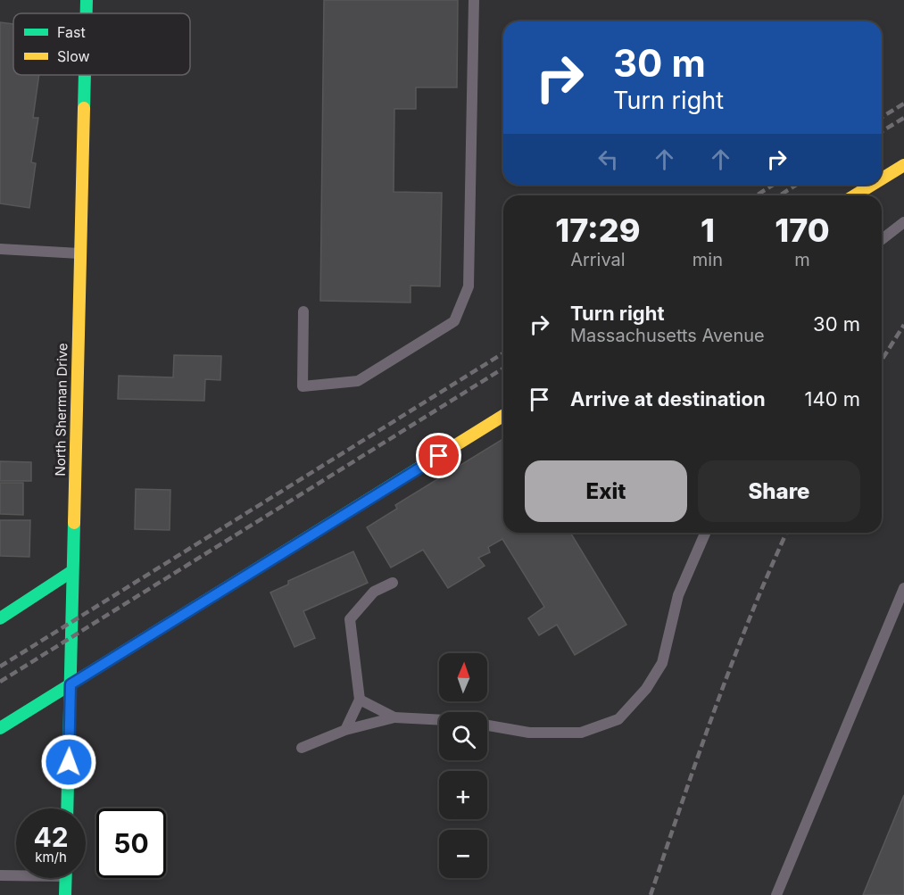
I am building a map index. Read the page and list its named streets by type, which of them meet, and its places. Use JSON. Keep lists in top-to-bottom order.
{
  "streets": {
    "main road": ["North Sherman Drive"]
  },
  "legend": ["Fast", "Slow"],
  "north": "top",
  "page": {
    "turn": ["30 m", "Turn right"],
    "eta": [
      "17:29",
      "Arrival",
      "1",
      "min",
      "170",
      "m"
    ],
    "list": [
      {
        "name": "Turn right",
        "note": "Massachusetts Avenue",
        "value": "30 m"
      },
      {
        "name": "Arrive at destination",
        "value": "140 m"
      }
    ],
    "buttons": ["Exit", "Share"],
    "map_buttons": ["+", "−"],
    "speed": "42 km/h",
    "limit": "50"
  }
}
